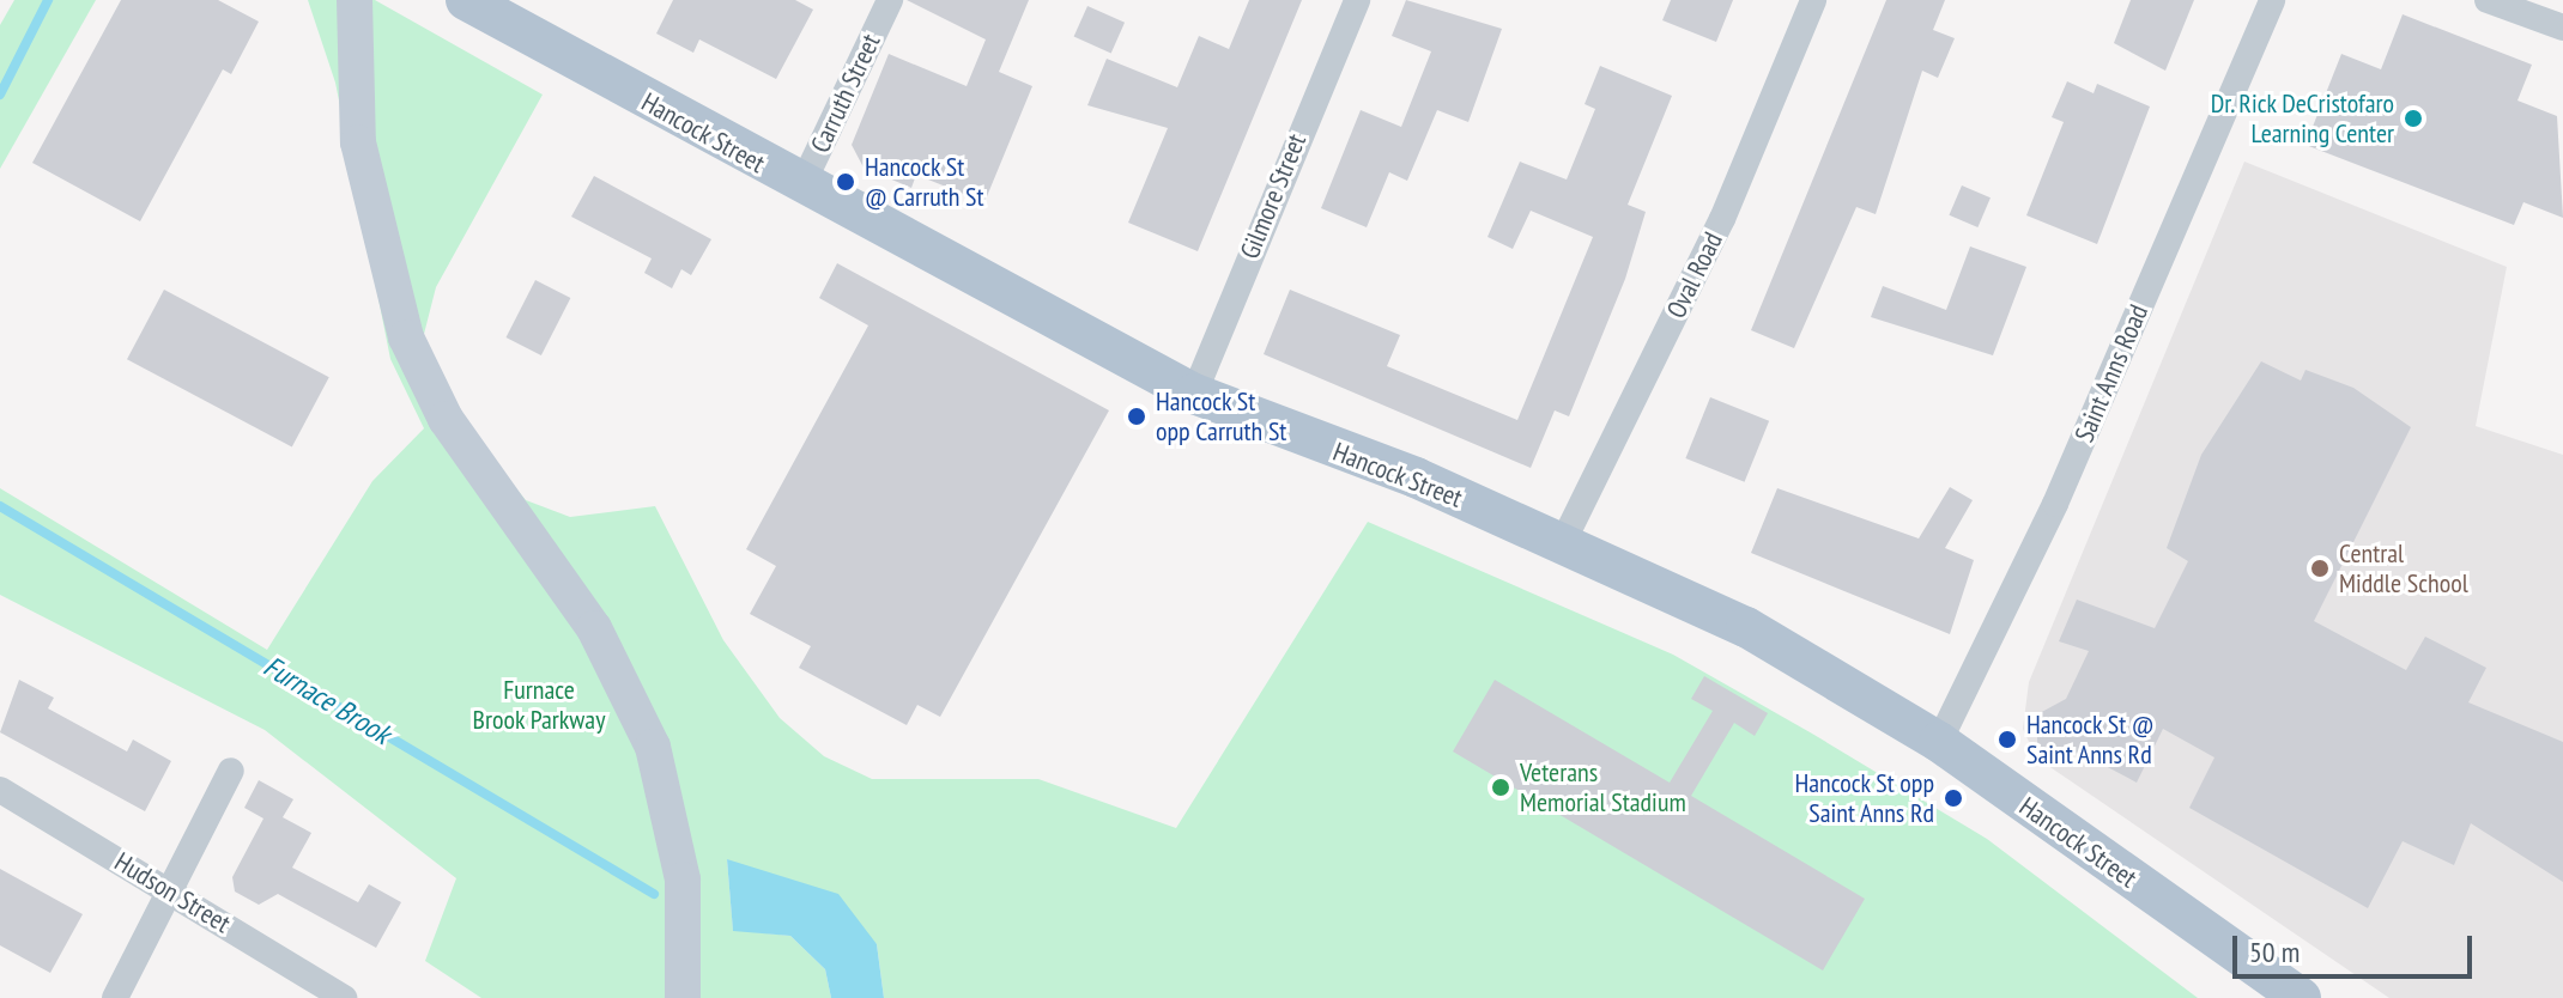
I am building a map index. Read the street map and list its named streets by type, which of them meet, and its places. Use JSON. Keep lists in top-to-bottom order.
{
  "streets": {
    "main road": ["Hancock Street"],
    "street": [
      "Carruth Street",
      "Gilmore Street",
      "Oval Road",
      "Saint Anns Road",
      "Hudson Street"
    ]
  },
  "crossings": [
    ["Carruth Street", "Hancock Street"],
    ["Hancock Street", "Gilmore Street"],
    ["Hancock Street", "Oval Road"],
    ["Hancock Street", "Saint Anns Road"]
  ],
  "water": ["Furnace Brook"],
  "parks": ["Furnace Brook Parkway"],
  "places": [
    "Dr. Rick DeCristofaro Learning Center",
    "Hancock St @ Carruth St",
    "Hancock St opp Carruth St",
    "Central Middle School",
    "Hancock St @ Saint Anns Rd",
    "Veterans Memorial Stadium",
    "Hancock St opp Saint Anns Rd"
  ],
  "scale_bar": "50 m"
}
